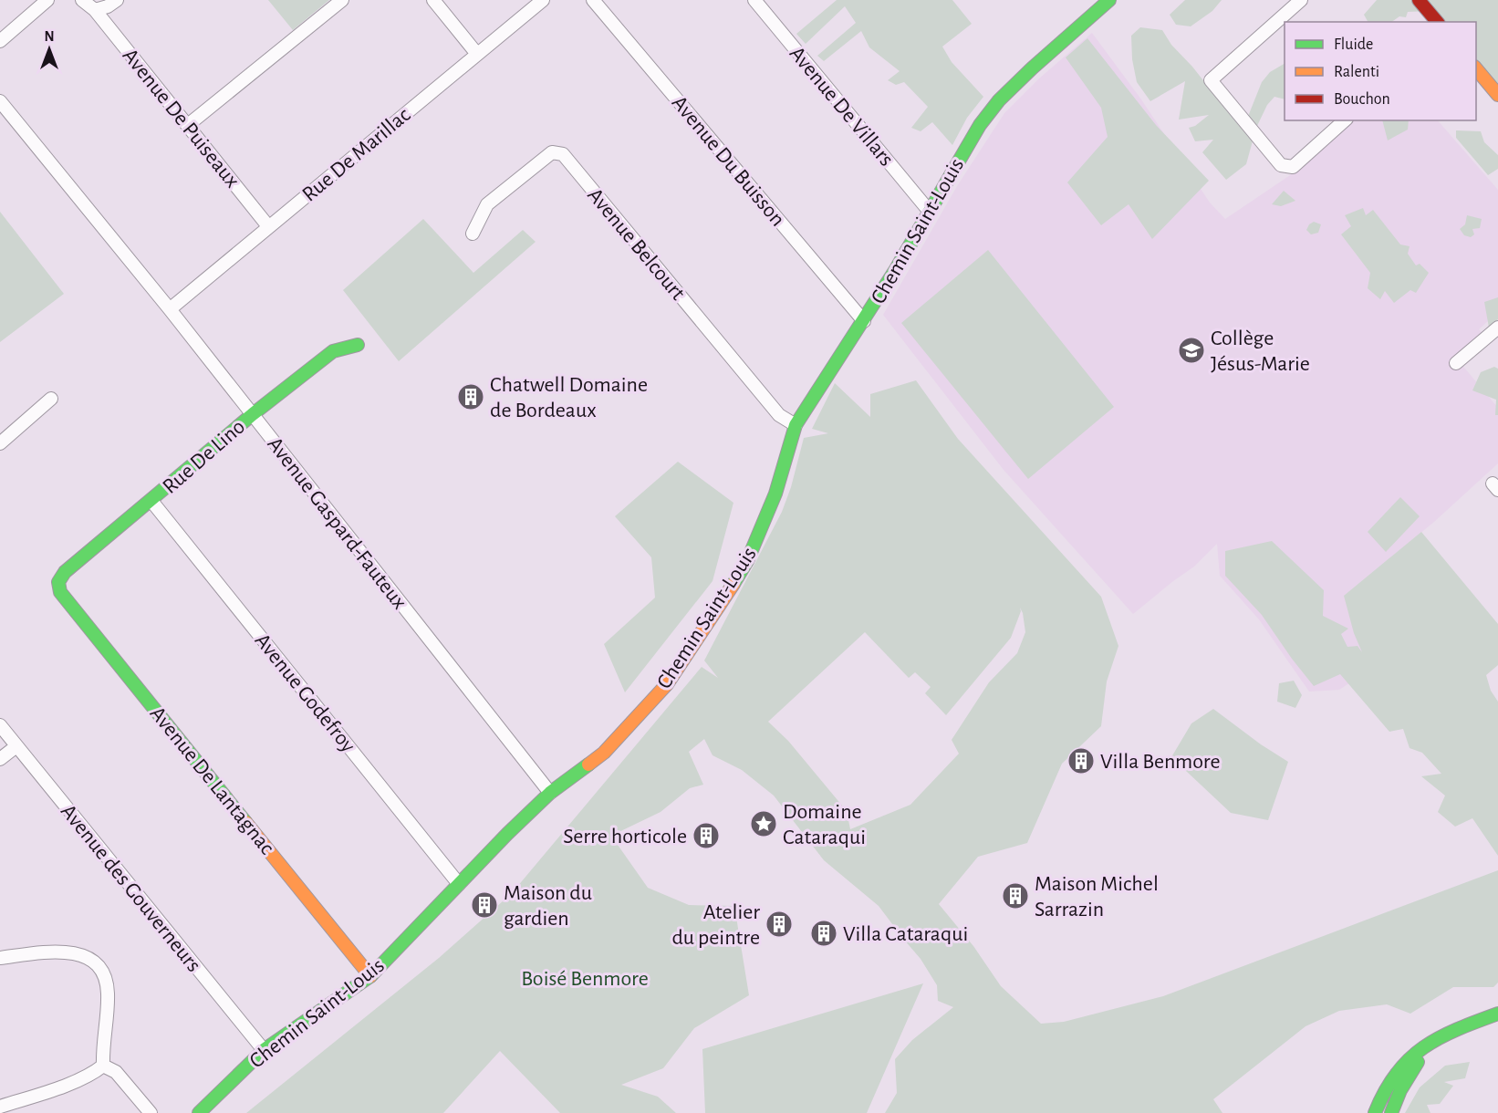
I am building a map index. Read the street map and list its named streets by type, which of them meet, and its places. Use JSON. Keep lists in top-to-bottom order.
{
  "streets": {
    "street": [
      "Avenue De Villars",
      "Avenue De Puiseaux",
      "Rue De Marillac",
      "Avenue Du Buisson",
      "Chemin Saint-Louis",
      "Avenue Belcourt",
      "Rue De Lino",
      "Avenue Gaspard-Fauteux",
      "Avenue Godefroy",
      "Avenue De Lantagnac",
      "Avenue des Gouverneurs"
    ]
  },
  "crossings": [
    ["Avenue De Villars", "Chemin Saint-Louis"],
    ["Avenue De Puiseaux", "Rue De Marillac"],
    ["Rue De Marillac", "Avenue Gaspard-Fauteux"],
    ["Avenue Du Buisson", "Chemin Saint-Louis"],
    ["Chemin Saint-Louis", "Avenue Belcourt"],
    ["Chemin Saint-Louis", "Avenue Gaspard-Fauteux"],
    ["Chemin Saint-Louis", "Avenue Godefroy"],
    ["Chemin Saint-Louis", "Avenue De Lantagnac"],
    ["Chemin Saint-Louis", "Avenue des Gouverneurs"],
    ["Rue De Lino", "Avenue Gaspard-Fauteux"],
    ["Rue De Lino", "Avenue Godefroy"],
    ["Rue De Lino", "Avenue De Lantagnac"]
  ],
  "parks": ["Boisé Benmore"],
  "places": {
    "school or university": ["Collège Jésus-Marie"],
    "building": [
      "Chatwell Domaine de Bordeaux",
      "Villa Benmore",
      "Serre horticole",
      "Maison Michel Sarrazin",
      "Maison du gardien",
      "Atelier du peintre",
      "Villa Cataraqui"
    ],
    "place": ["Domaine Cataraqui"]
  },
  "legend": ["Fluide", "Ralenti", "Bouchon"],
  "north": "top"
}
